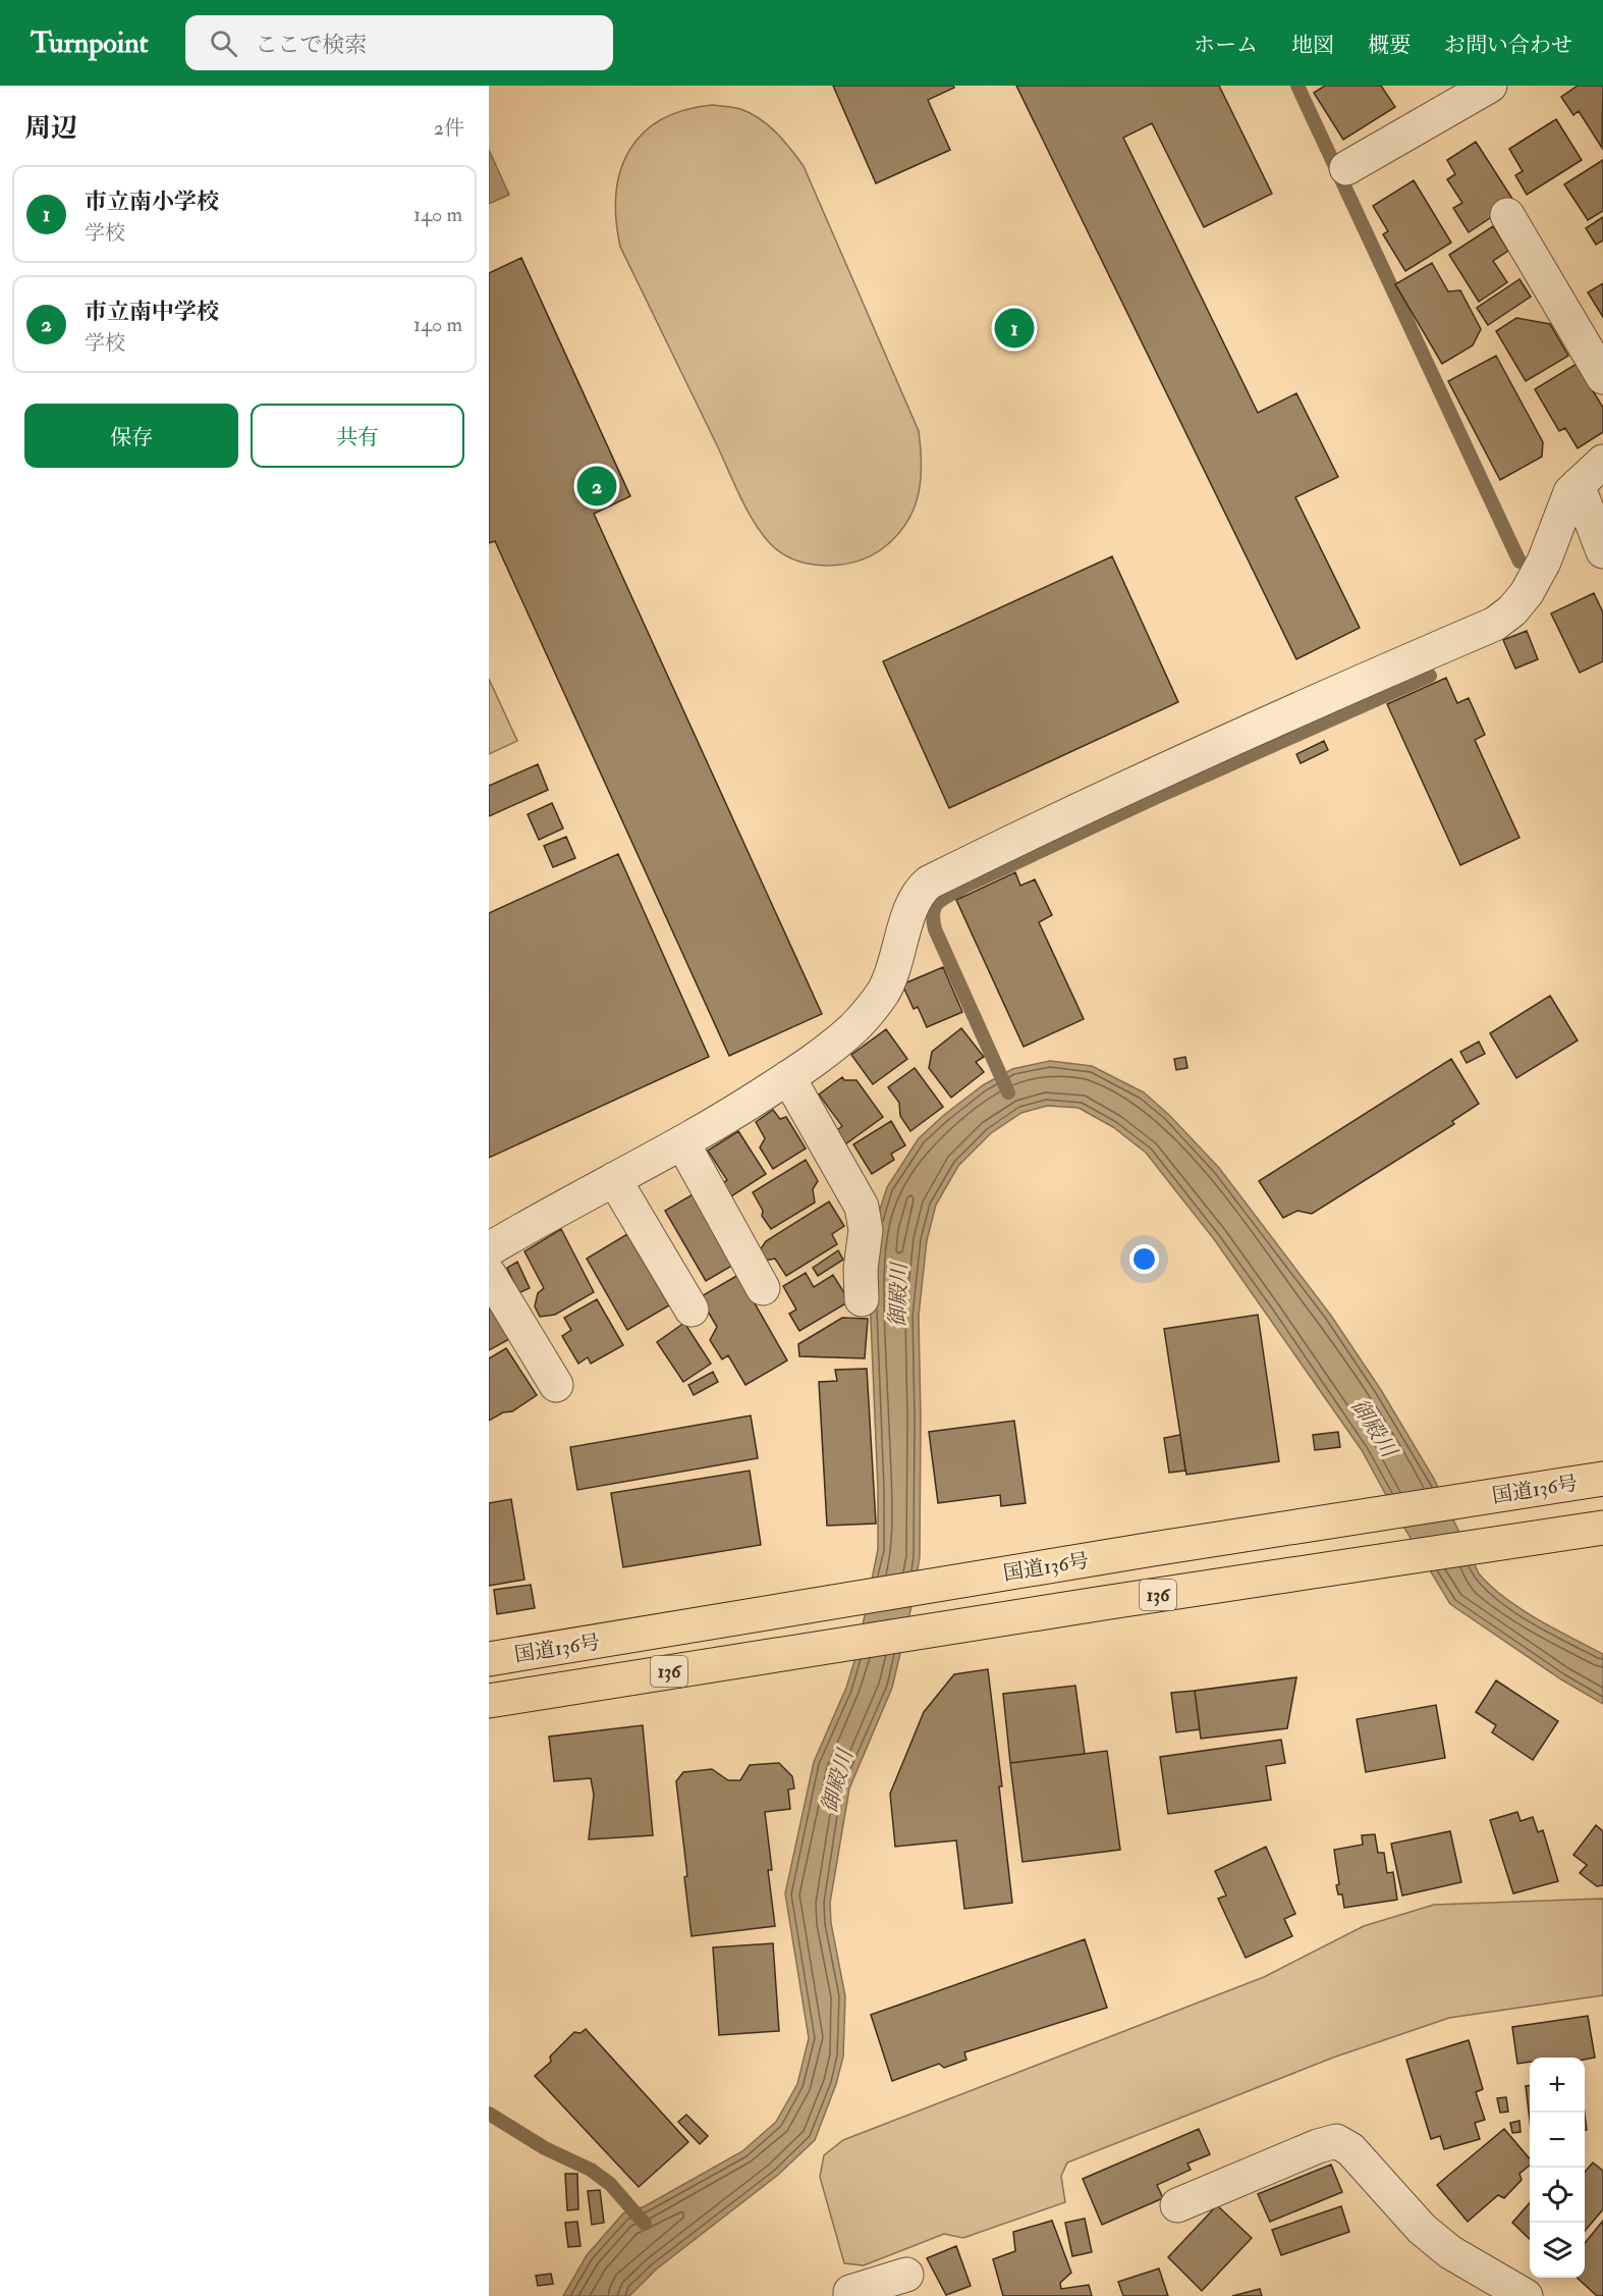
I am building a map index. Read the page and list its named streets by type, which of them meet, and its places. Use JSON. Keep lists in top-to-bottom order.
{
  "streets": {
    "highway": ["国道136号", "136"]
  },
  "water": ["御殿川"],
  "page": {
    "header": "Turnpoint",
    "search": "ここで検索",
    "nav": [
      "ホーム",
      "地図",
      "概要",
      "お問い合わせ"
    ],
    "heading": ["周辺", "2件"],
    "list": [
      {
        "mark": "1",
        "name": "市立南小学校",
        "note": "学校",
        "value": "140 m"
      },
      {
        "mark": "2",
        "name": "市立南中学校",
        "note": "学校",
        "value": "140 m"
      }
    ],
    "pins": ["1", "2"],
    "buttons": ["保存", "共有"],
    "map_buttons": ["+", "−"]
  }
}
